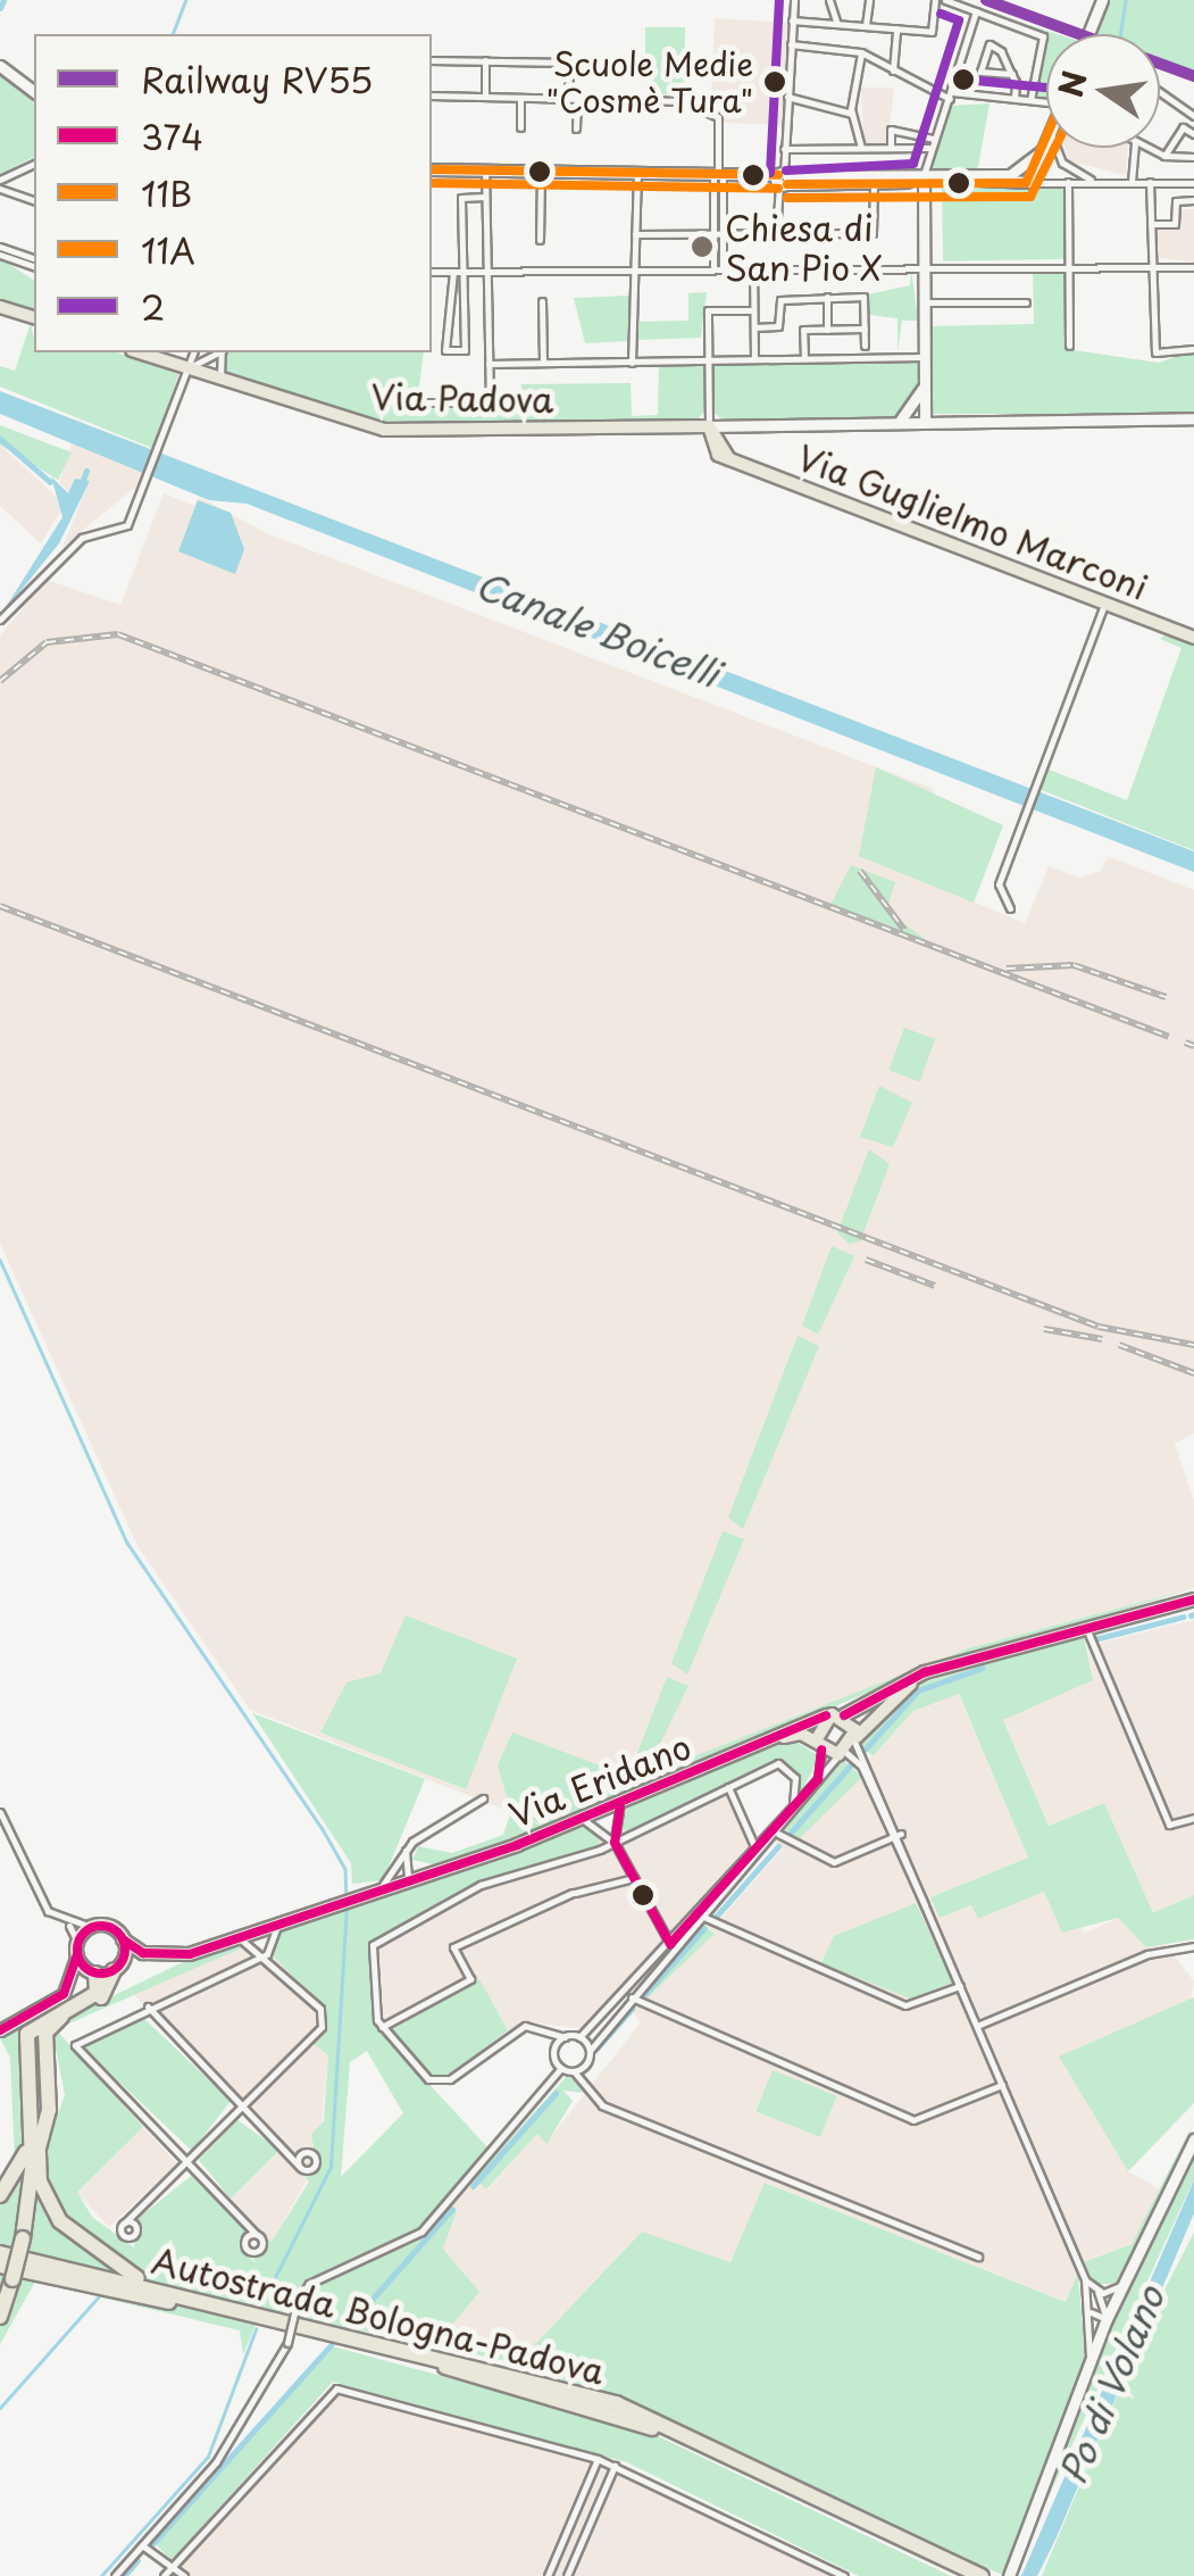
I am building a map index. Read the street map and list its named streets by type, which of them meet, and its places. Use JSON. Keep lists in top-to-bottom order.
{
  "streets": {
    "highway": ["Autostrada Bologna-Padova"],
    "main road": ["Via Padova", "Via Guglielmo Marconi", "Via Eridano"]
  },
  "crossings": [
    ["Via Padova", "Via Guglielmo Marconi"]
  ],
  "water": ["Canale Boicelli", "Po di Volano"],
  "places": ["Scuole Medie \"Cosmè Tura\"", "Chiesa di San Pio X"],
  "lines": [
    "rail line RV55",
    "transit line 2",
    "transit line 11B",
    "transit line 11A",
    "transit line 374"
  ],
  "legend": [
    "Railway RV55",
    "374",
    "11B",
    "11A",
    "2"
  ],
  "north": "left"
}
